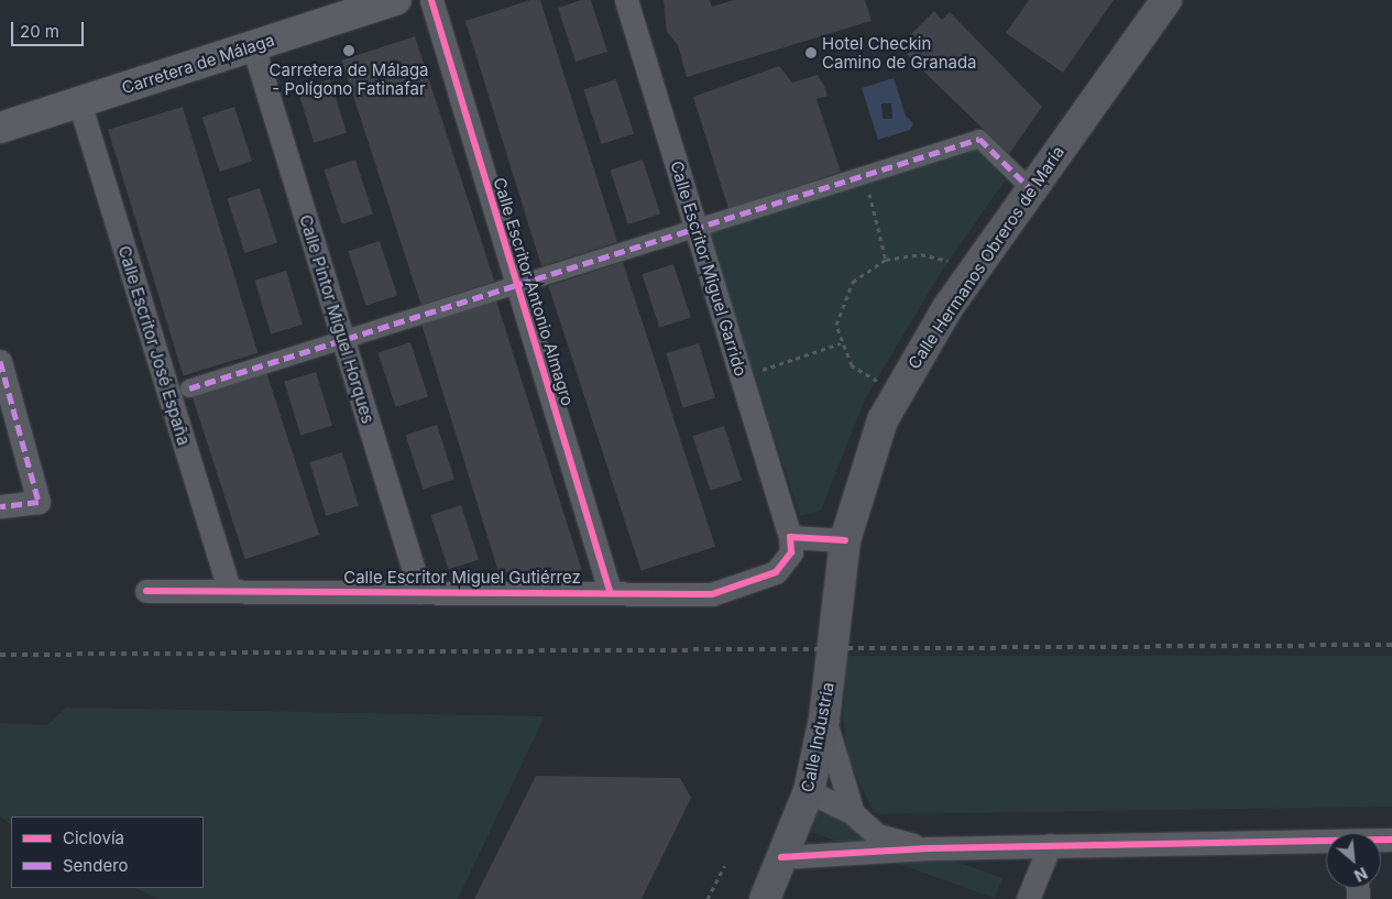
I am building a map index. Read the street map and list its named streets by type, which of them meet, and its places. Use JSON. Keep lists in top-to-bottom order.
{
  "streets": {
    "main road": ["Carretera de Málaga", "Calle Hermanos Obreros de María", "Calle Industria"],
    "street": [
      "Calle Escritor Miguel Garrido",
      "Calle Escritor Antonio Almagro",
      "Calle Pintor Miguel Horques",
      "Calle Escritor José España",
      "Calle Escritor Miguel Gutiérrez"
    ]
  },
  "crossings": [
    ["Carretera de Málaga", "Calle Pintor Miguel Horques"],
    ["Carretera de Málaga", "Calle Escritor José España"],
    ["Calle Hermanos Obreros de María", "Calle Industria"],
    ["Calle Escritor Miguel Garrido", "Calle Escritor Miguel Gutiérrez"],
    ["Calle Escritor Antonio Almagro", "Calle Escritor Miguel Gutiérrez"],
    ["Calle Pintor Miguel Horques", "Calle Escritor Miguel Gutiérrez"],
    ["Calle Escritor José España", "Calle Escritor Miguel Gutiérrez"]
  ],
  "places": ["Carretera de Málaga - Polígono Fatinafar", "Hotel Checkin Camino de Granada"],
  "legend": ["Ciclovía", "Sendero"],
  "scale_bar": "20 m",
  "north": "bottom right"
}
